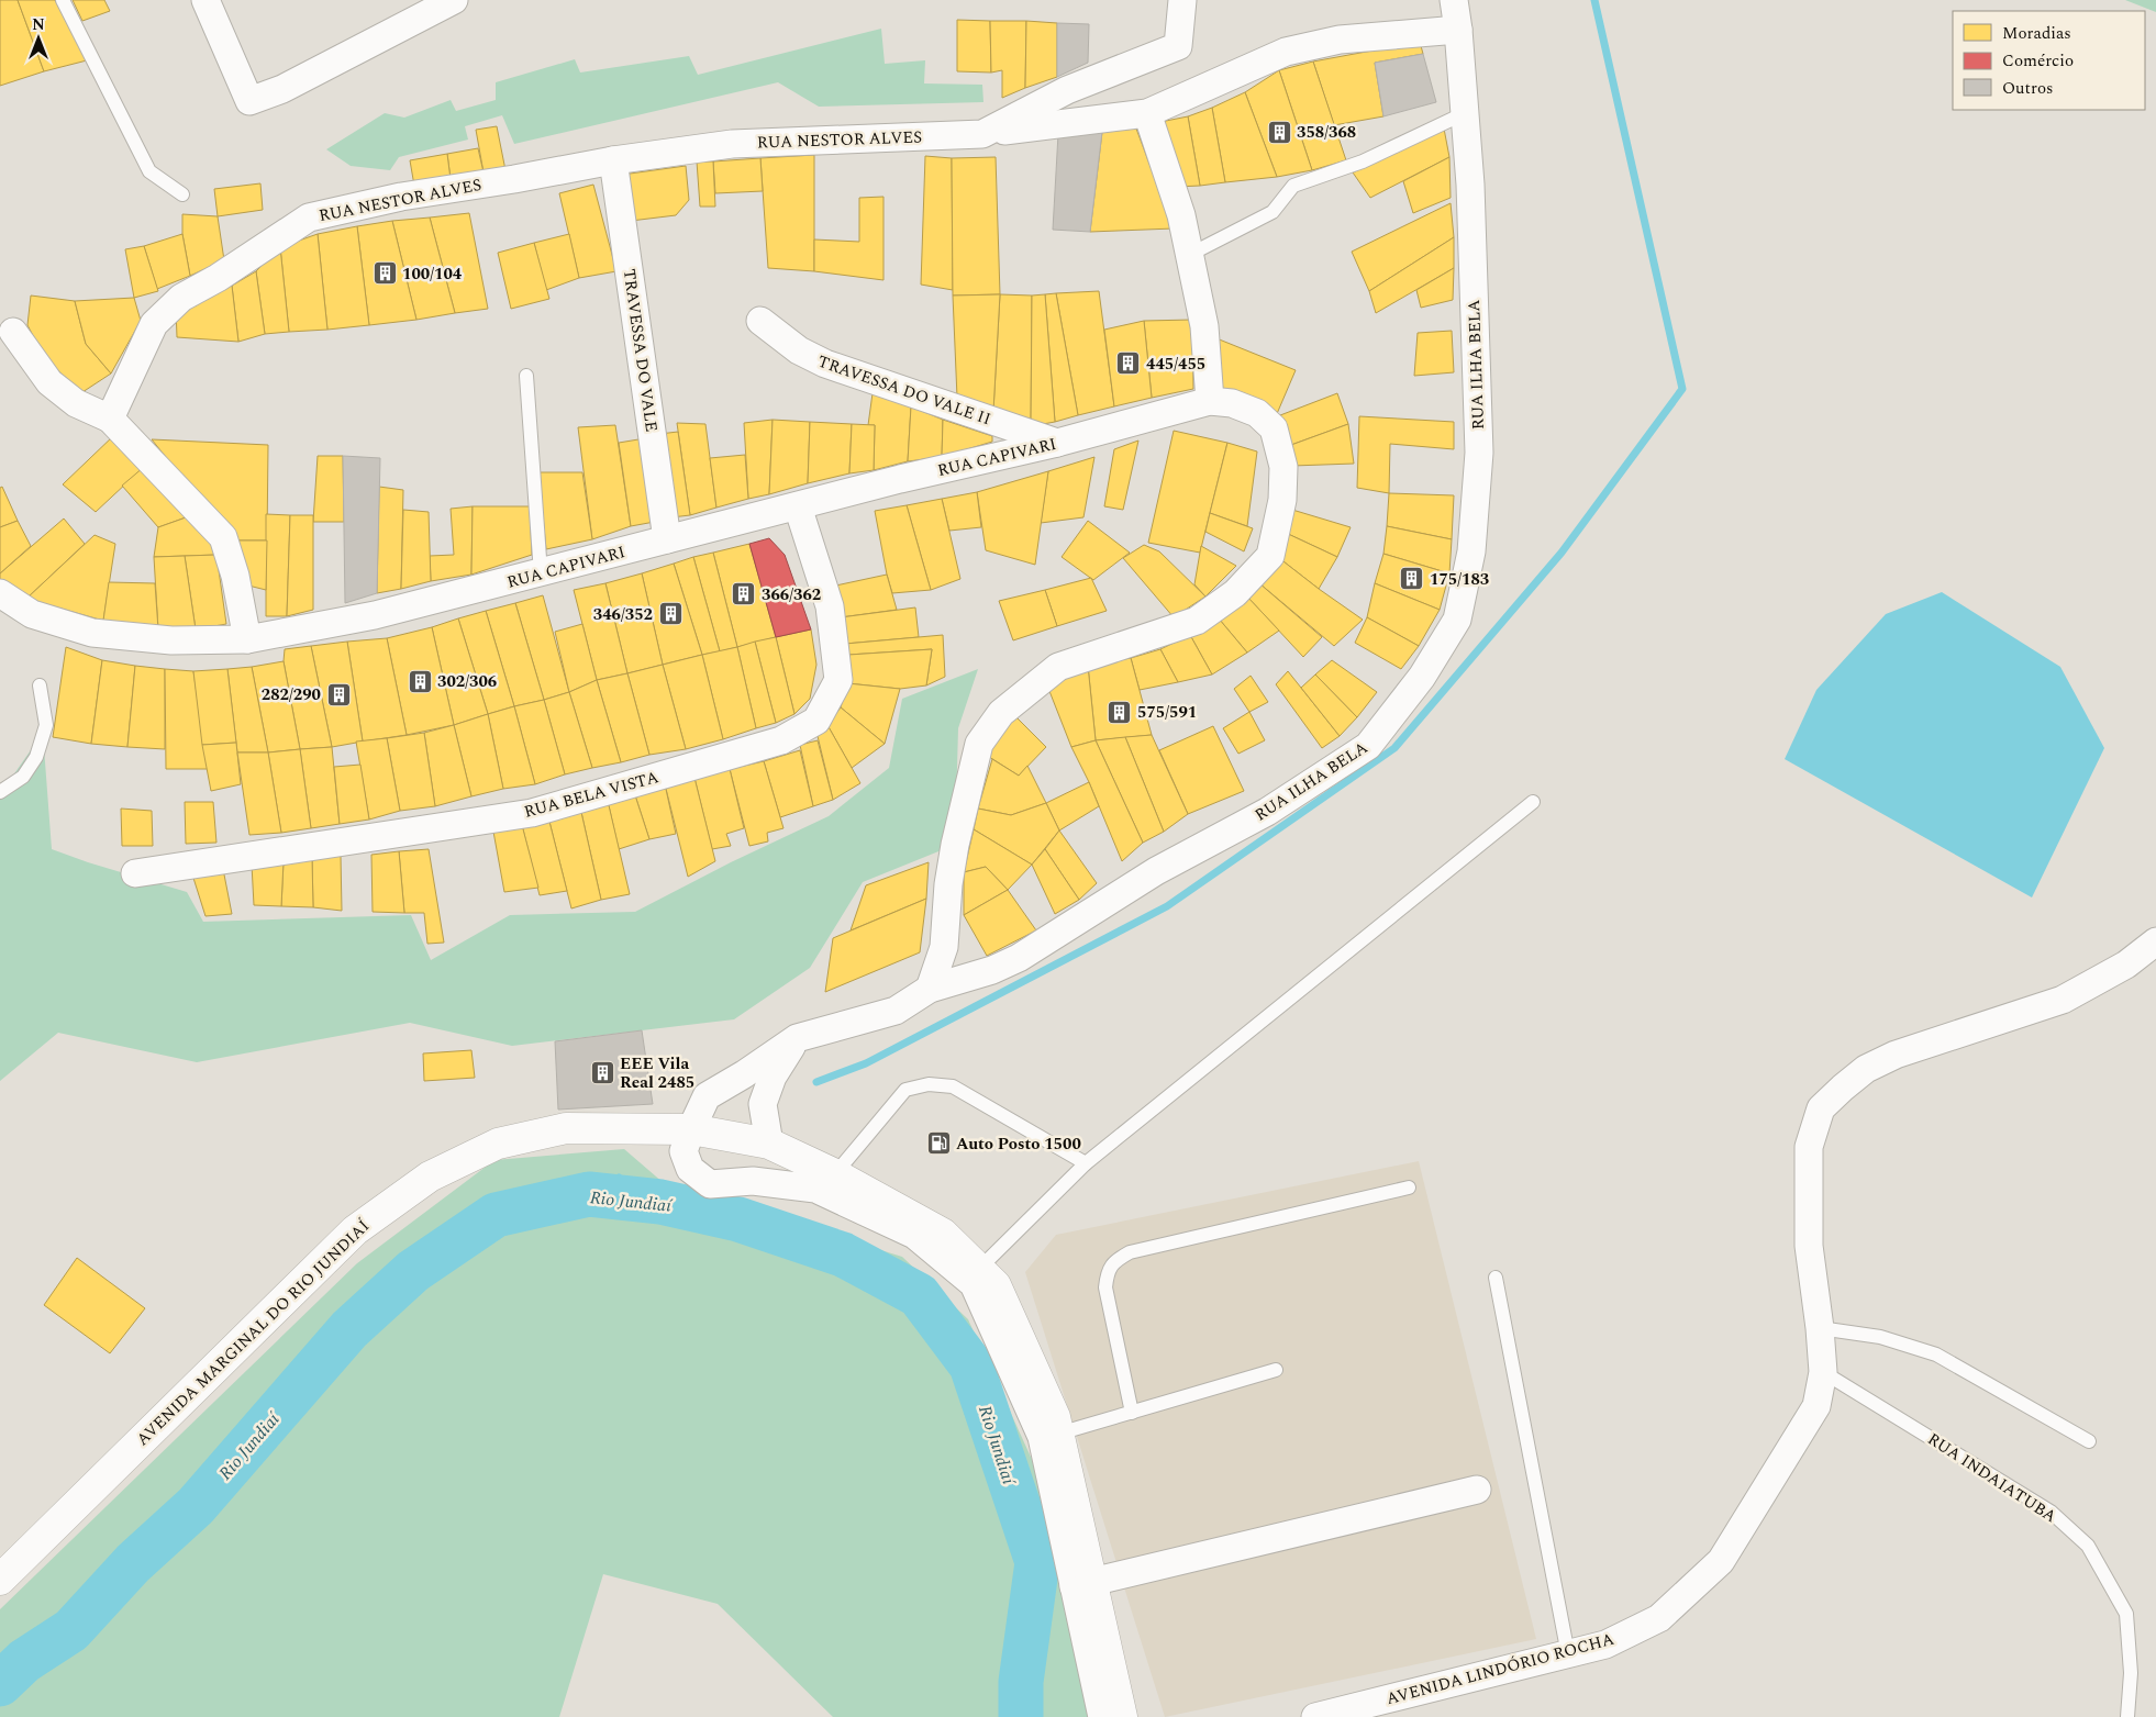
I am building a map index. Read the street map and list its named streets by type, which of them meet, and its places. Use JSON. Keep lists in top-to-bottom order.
{
  "streets": {
    "main road": ["AVENIDA MARGINAL DO RIO JUNDIAÍ"],
    "street": [
      "RUA NESTOR ALVES",
      "TRAVESSA DO VALE",
      "RUA ILHA BELA",
      "TRAVESSA DO VALE II",
      "RUA CAPIVARI",
      "RUA BELA VISTA",
      "AVENIDA LINDÓRIO ROCHA"
    ],
    "lane": ["RUA INDAIATUBA"]
  },
  "crossings": [
    ["RUA NESTOR ALVES", "TRAVESSA DO VALE"],
    ["RUA NESTOR ALVES", "RUA ILHA BELA"],
    ["TRAVESSA DO VALE", "RUA CAPIVARI"],
    ["RUA ILHA BELA", "RUA CAPIVARI"],
    ["RUA ILHA BELA", "AVENIDA MARGINAL DO RIO JUNDIAÍ"],
    ["TRAVESSA DO VALE II", "RUA CAPIVARI"],
    ["RUA CAPIVARI", "RUA BELA VISTA"],
    ["RUA INDAIATUBA", "AVENIDA LINDÓRIO ROCHA"]
  ],
  "water": ["Rio Jundiaí"],
  "places": {
    "building": [
      "358/368",
      "100/104",
      "445/455",
      "175/183",
      "366/362",
      "346/352",
      "302/306",
      "282/290",
      "575/591",
      "EEE Vila Real 2485"
    ],
    "fuel station": ["Auto Posto 1500"]
  },
  "legend": ["Moradias", "Comércio", "Outros"],
  "north": "top"
}
